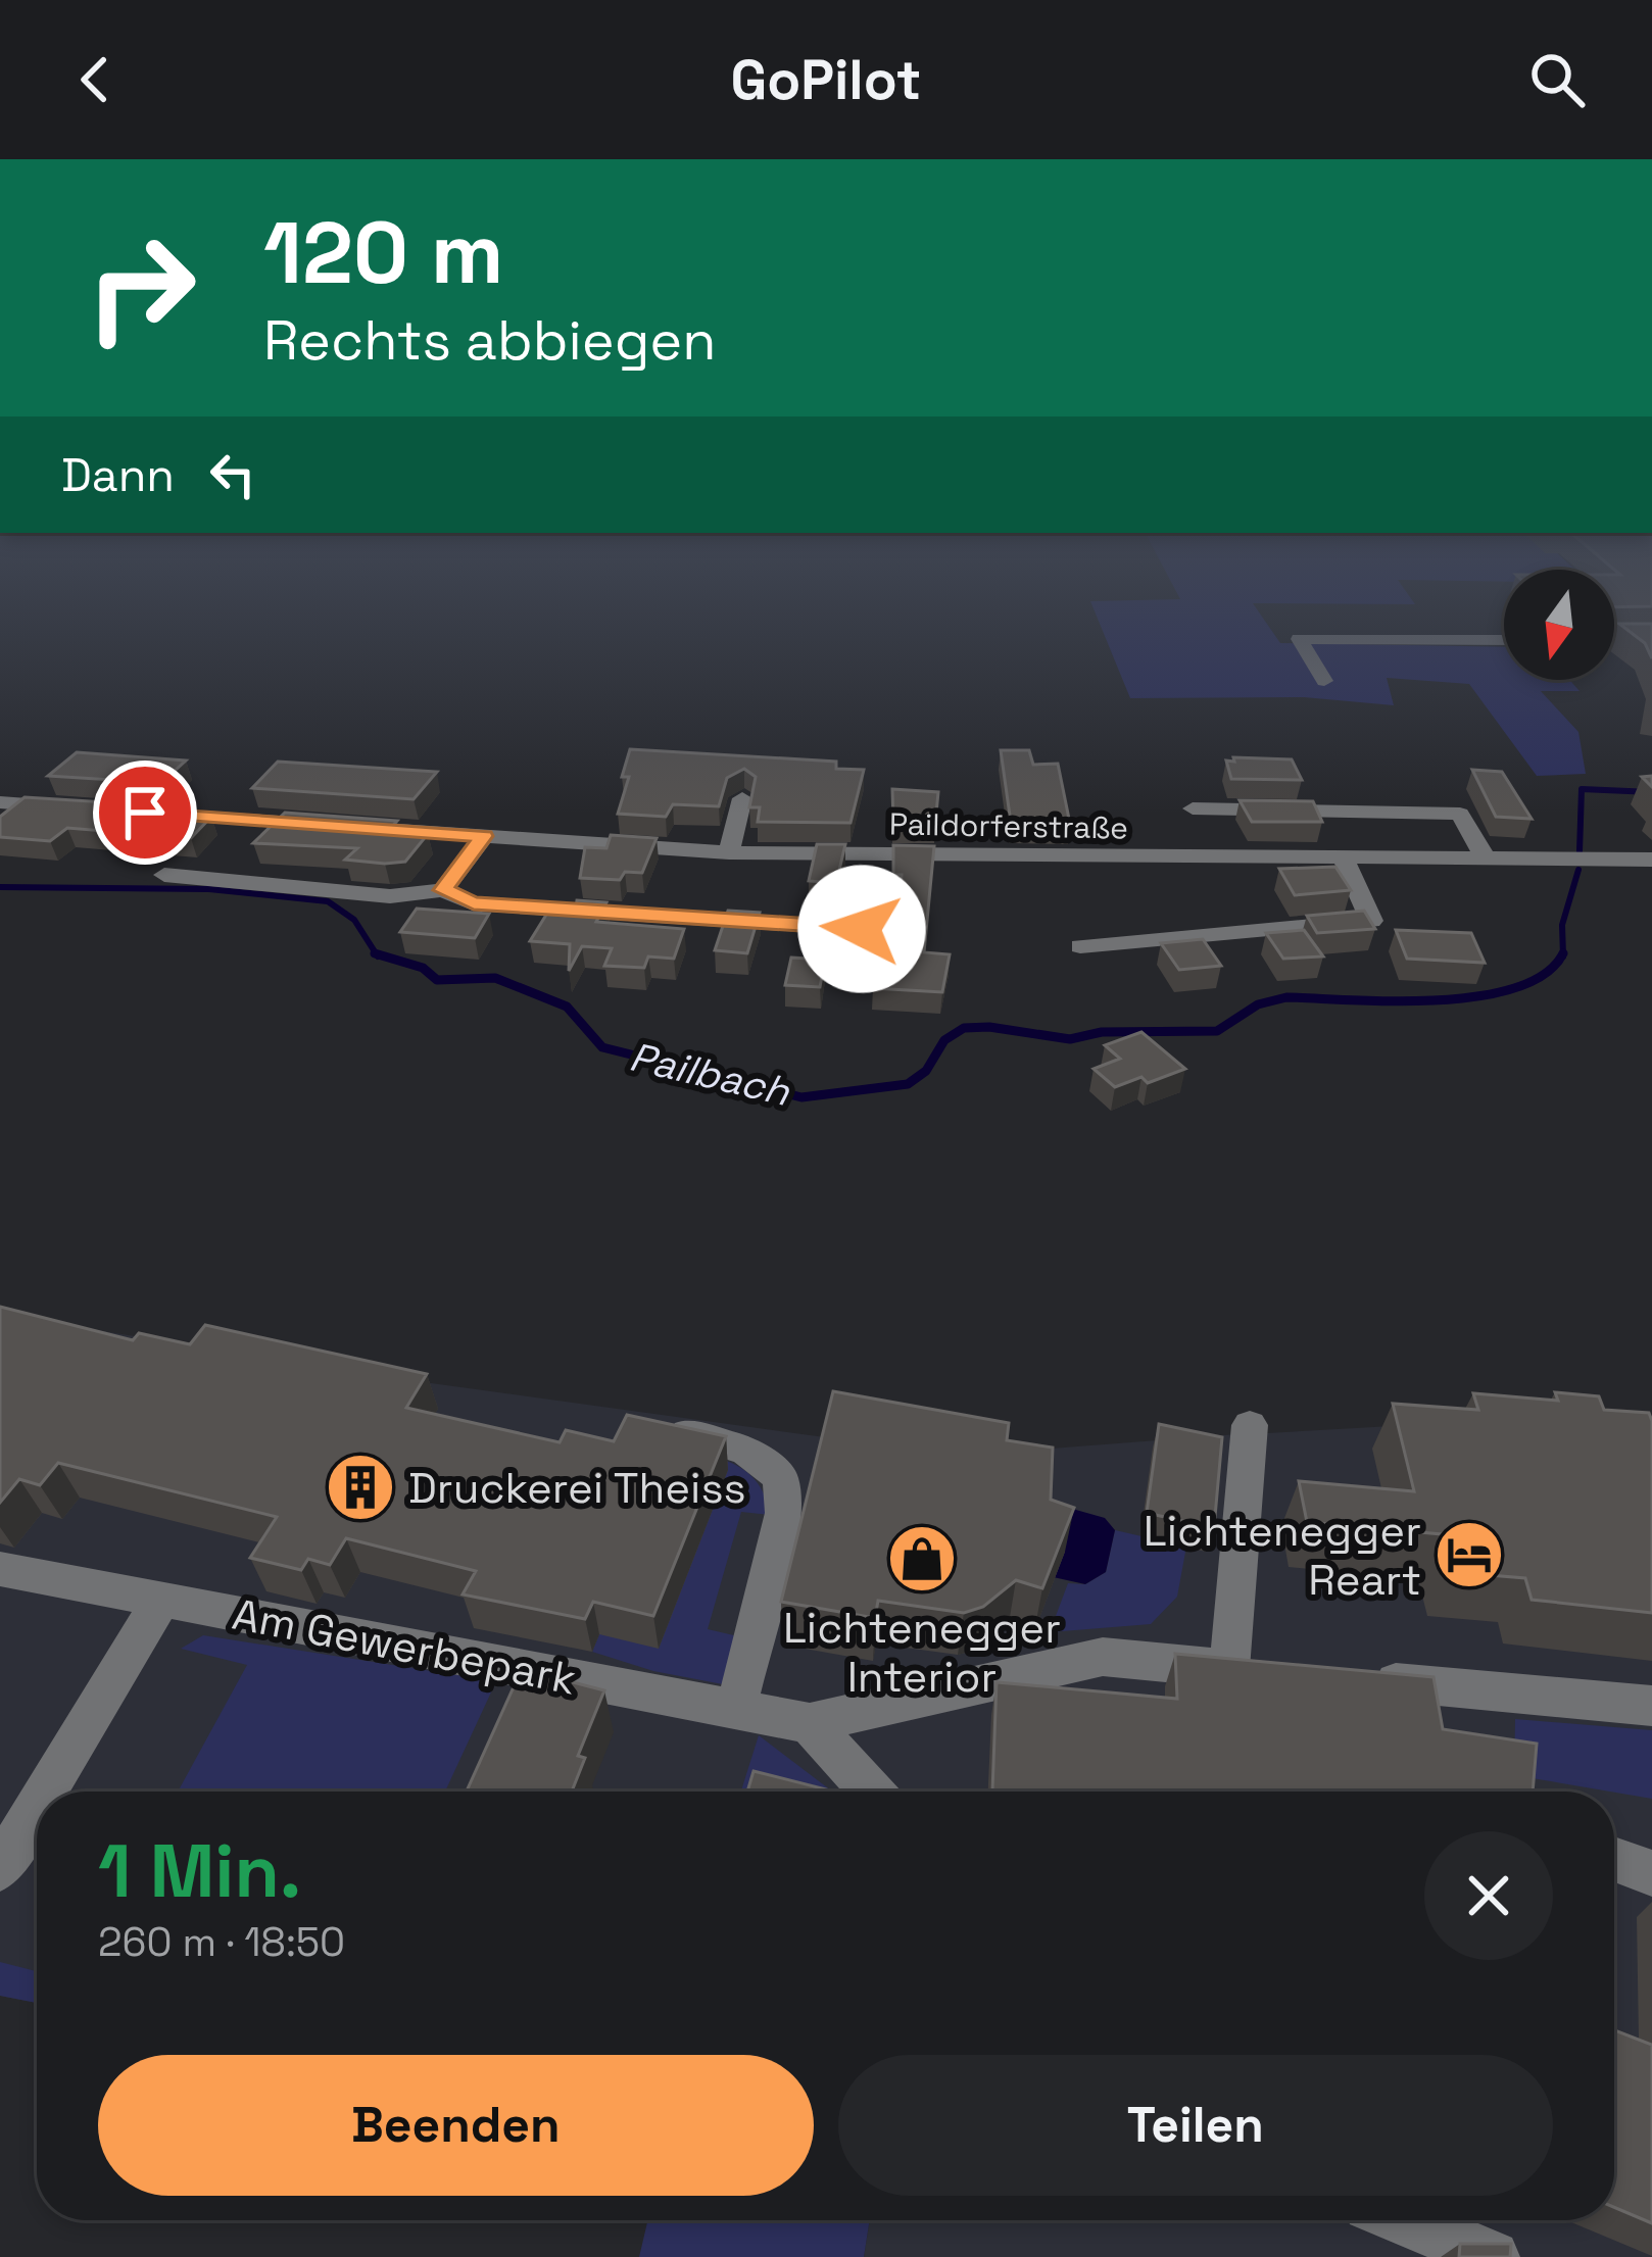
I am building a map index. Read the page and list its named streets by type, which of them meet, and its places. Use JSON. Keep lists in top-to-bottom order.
{
  "streets": {
    "street": ["Paildorferstraße", "Am Gewerbepark"]
  },
  "water": ["Pailbach"],
  "places": {
    "building": ["Druckerei Theiss"],
    "hotel": ["Lichtenegger Reart"],
    "shop": ["Lichtenegger Interior"]
  },
  "north": "bottom",
  "page": {
    "header": "GoPilot",
    "turn": ["120 m", "Rechts abbiegen"],
    "then": "Dann",
    "heading": ["1 Min.", "260 m · 18:50"],
    "buttons": ["Beenden", "Teilen"]
  }
}
